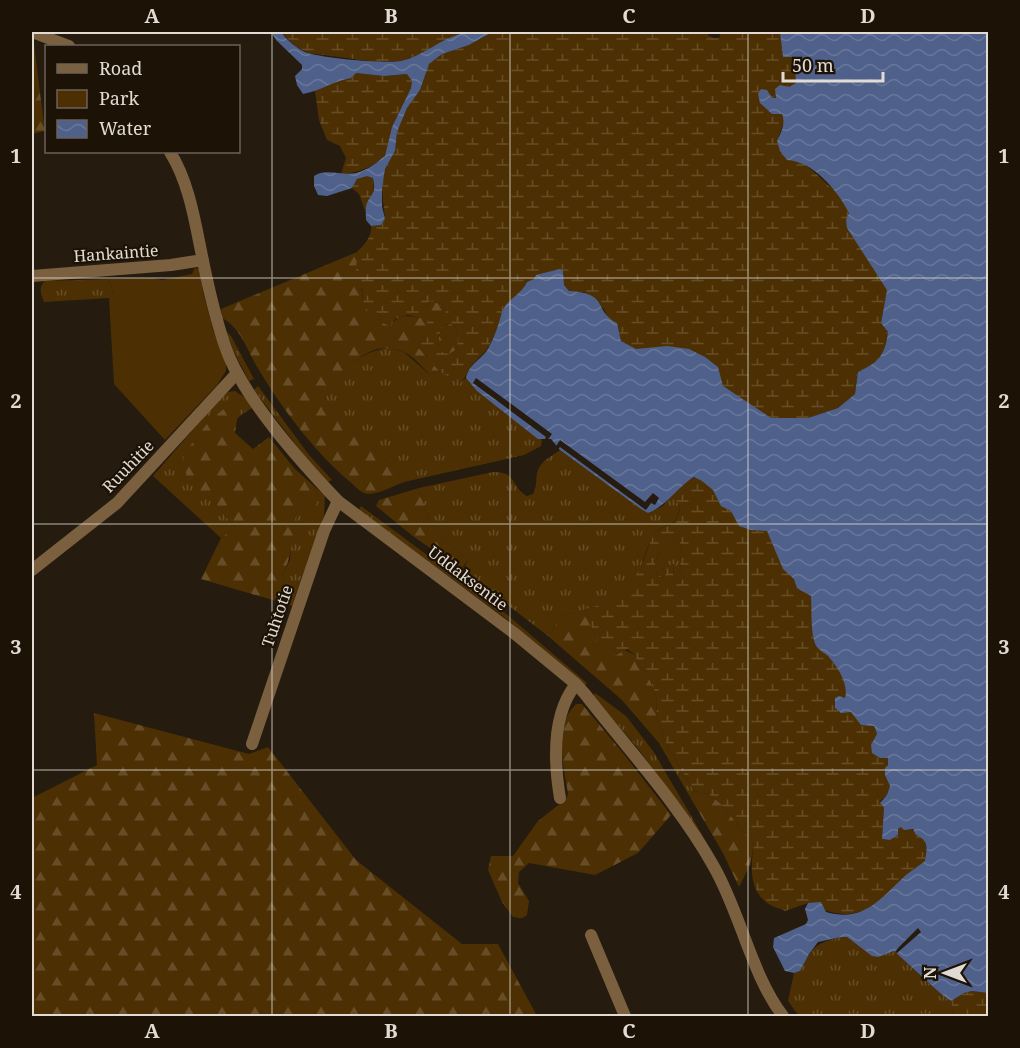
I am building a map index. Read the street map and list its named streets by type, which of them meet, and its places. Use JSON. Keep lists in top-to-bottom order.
{
  "streets": {
    "street": [
      "Hankaintie",
      "Ruuhitie",
      "Uddaksentie",
      "Tuhtotie"
    ]
  },
  "crossings": [
    ["Hankaintie", "Uddaksentie"],
    ["Ruuhitie", "Uddaksentie"],
    ["Uddaksentie", "Tuhtotie"]
  ],
  "legend": ["Road", "Park", "Water"],
  "scale_bar": "50 m",
  "north": "left",
  "grid": {
    "columns": [
      "A",
      "B",
      "C",
      "D"
    ],
    "rows": [
      "1",
      "2",
      "3",
      "4"
    ]
  }
}
